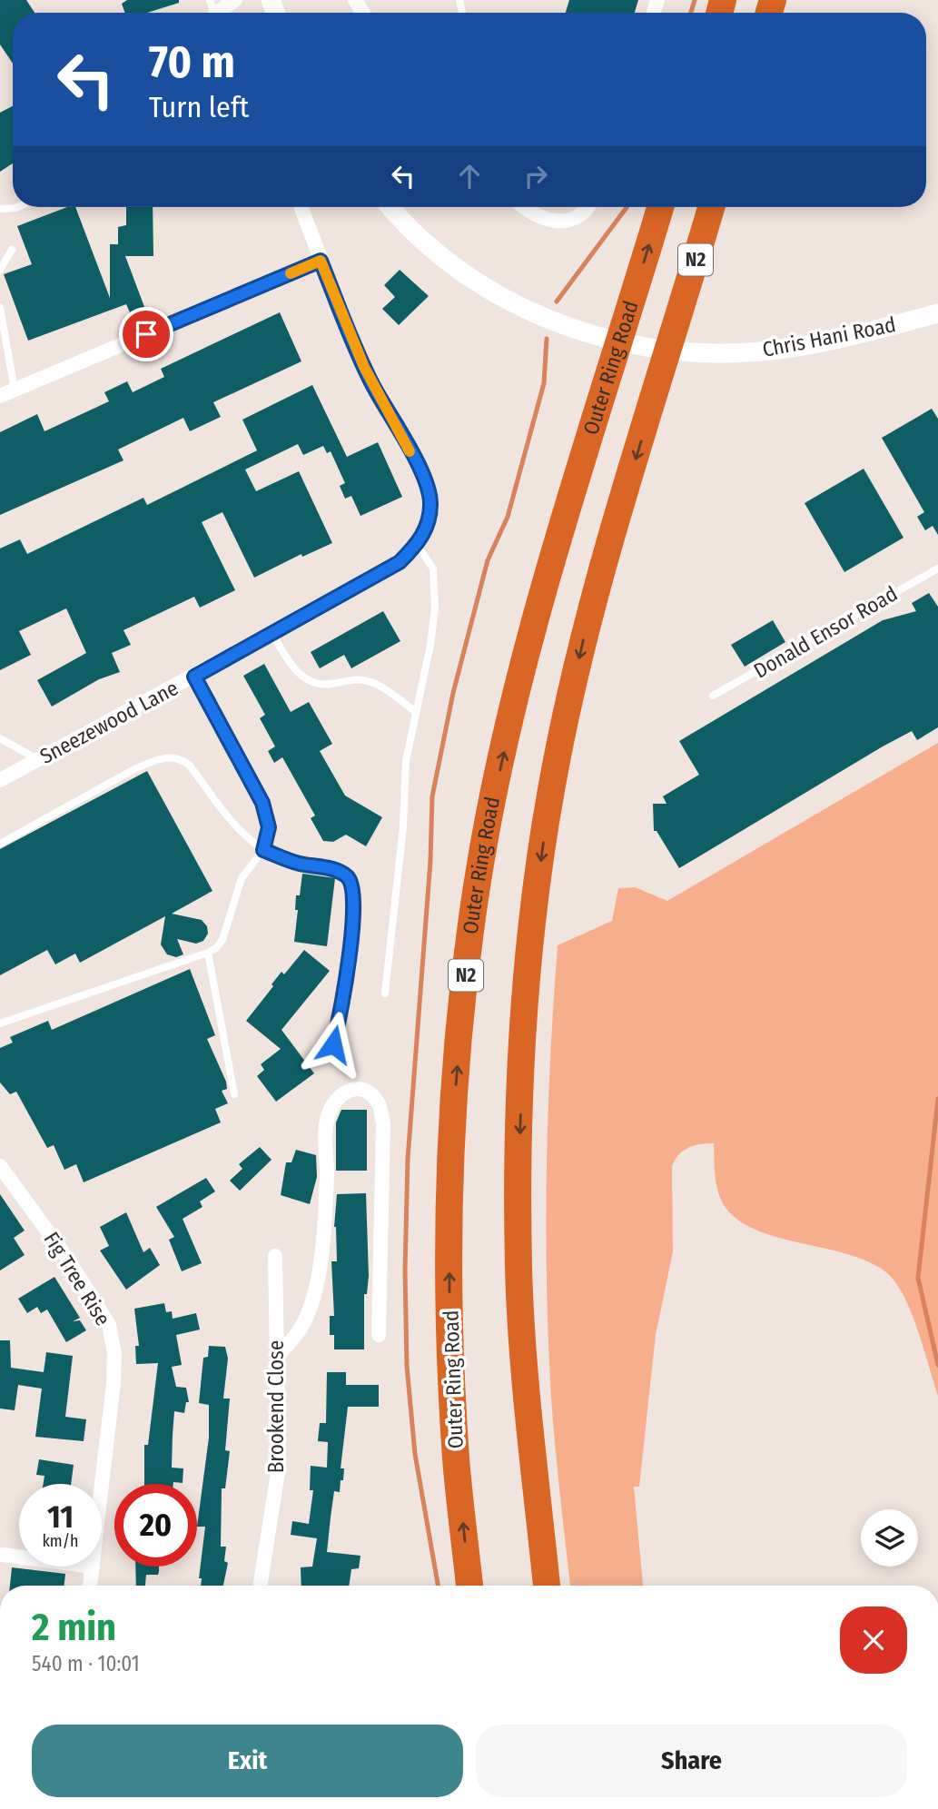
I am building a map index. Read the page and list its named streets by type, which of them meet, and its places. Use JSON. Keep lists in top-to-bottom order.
{
  "streets": {
    "highway": ["N2", "Outer Ring Road"],
    "street": [
      "Chris Hani Road",
      "Sneezewood Lane",
      "Fig Tree Rise",
      "Brookend Close"
    ],
    "lane": ["Donald Ensor Road"]
  },
  "page": {
    "turn": ["70 m", "Turn left"],
    "speed": "11 km/h",
    "limit": "20",
    "heading": ["2 min", "540 m · 10:01"],
    "buttons": ["Exit", "Share"]
  }
}
